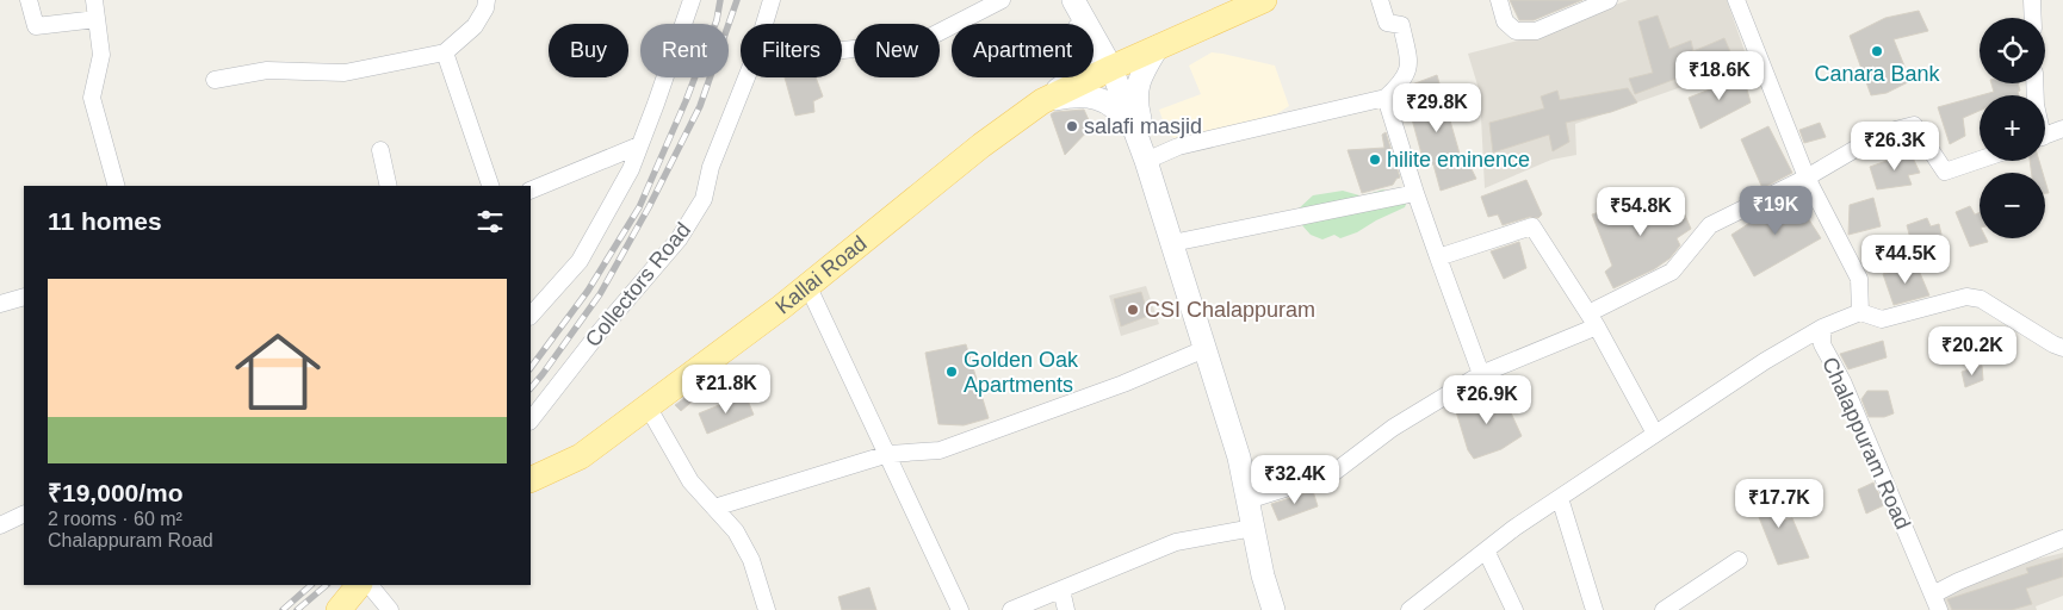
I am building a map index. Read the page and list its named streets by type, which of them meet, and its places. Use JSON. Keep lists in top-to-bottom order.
{
  "streets": {
    "main road": ["Kallai Road"],
    "street": ["Collectors Road", "Chalappuram Road"]
  },
  "places": [
    "Canara Bank",
    "salafi masjid",
    "hilite eminence",
    "CSI Chalappuram",
    "Golden Oak Apartments"
  ],
  "page": {
    "map_buttons": ["+", "−"],
    "chip": [
      "Buy",
      "Rent",
      "Filters",
      "New",
      "Apartment"
    ],
    "price": [
      "₹18.6K",
      "₹29.8K",
      "₹26.3K",
      "₹19K",
      "₹54.8K",
      "₹44.5K",
      "₹20.2K",
      "₹21.8K",
      "₹26.9K",
      "₹32.4K",
      "₹17.7K"
    ],
    "heading": "11 homes",
    "list": [
      {
        "name": "₹19,000/mo",
        "note": "2 rooms · 60 m² · Chalappuram Road"
      }
    ]
  }
}
